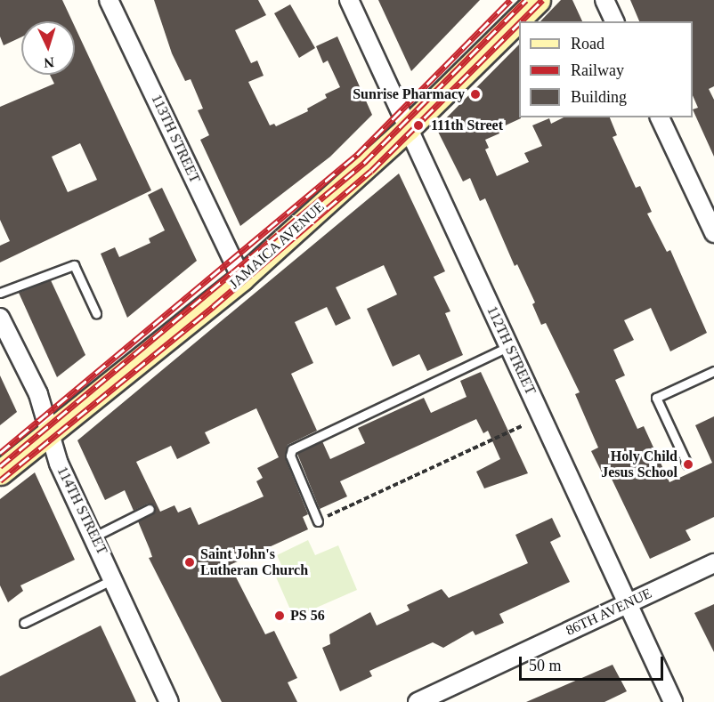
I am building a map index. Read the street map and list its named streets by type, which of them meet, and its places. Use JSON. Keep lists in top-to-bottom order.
{
  "streets": {
    "main road": ["JAMAICA AVENUE"],
    "street": [
      "113TH STREET",
      "112TH STREET",
      "114TH STREET",
      "86TH AVENUE"
    ]
  },
  "crossings": [
    ["113TH STREET", "JAMAICA AVENUE"],
    ["JAMAICA AVENUE", "112TH STREET"],
    ["JAMAICA AVENUE", "114TH STREET"],
    ["112TH STREET", "86TH AVENUE"]
  ],
  "places": [
    "Sunrise Pharmacy",
    "111th Street",
    "Holy Child Jesus School",
    "Saint John's Lutheran Church",
    "PS 56"
  ],
  "legend": ["Road", "Railway", "Building"],
  "scale_bar": "50 m",
  "north": "bottom"
}
